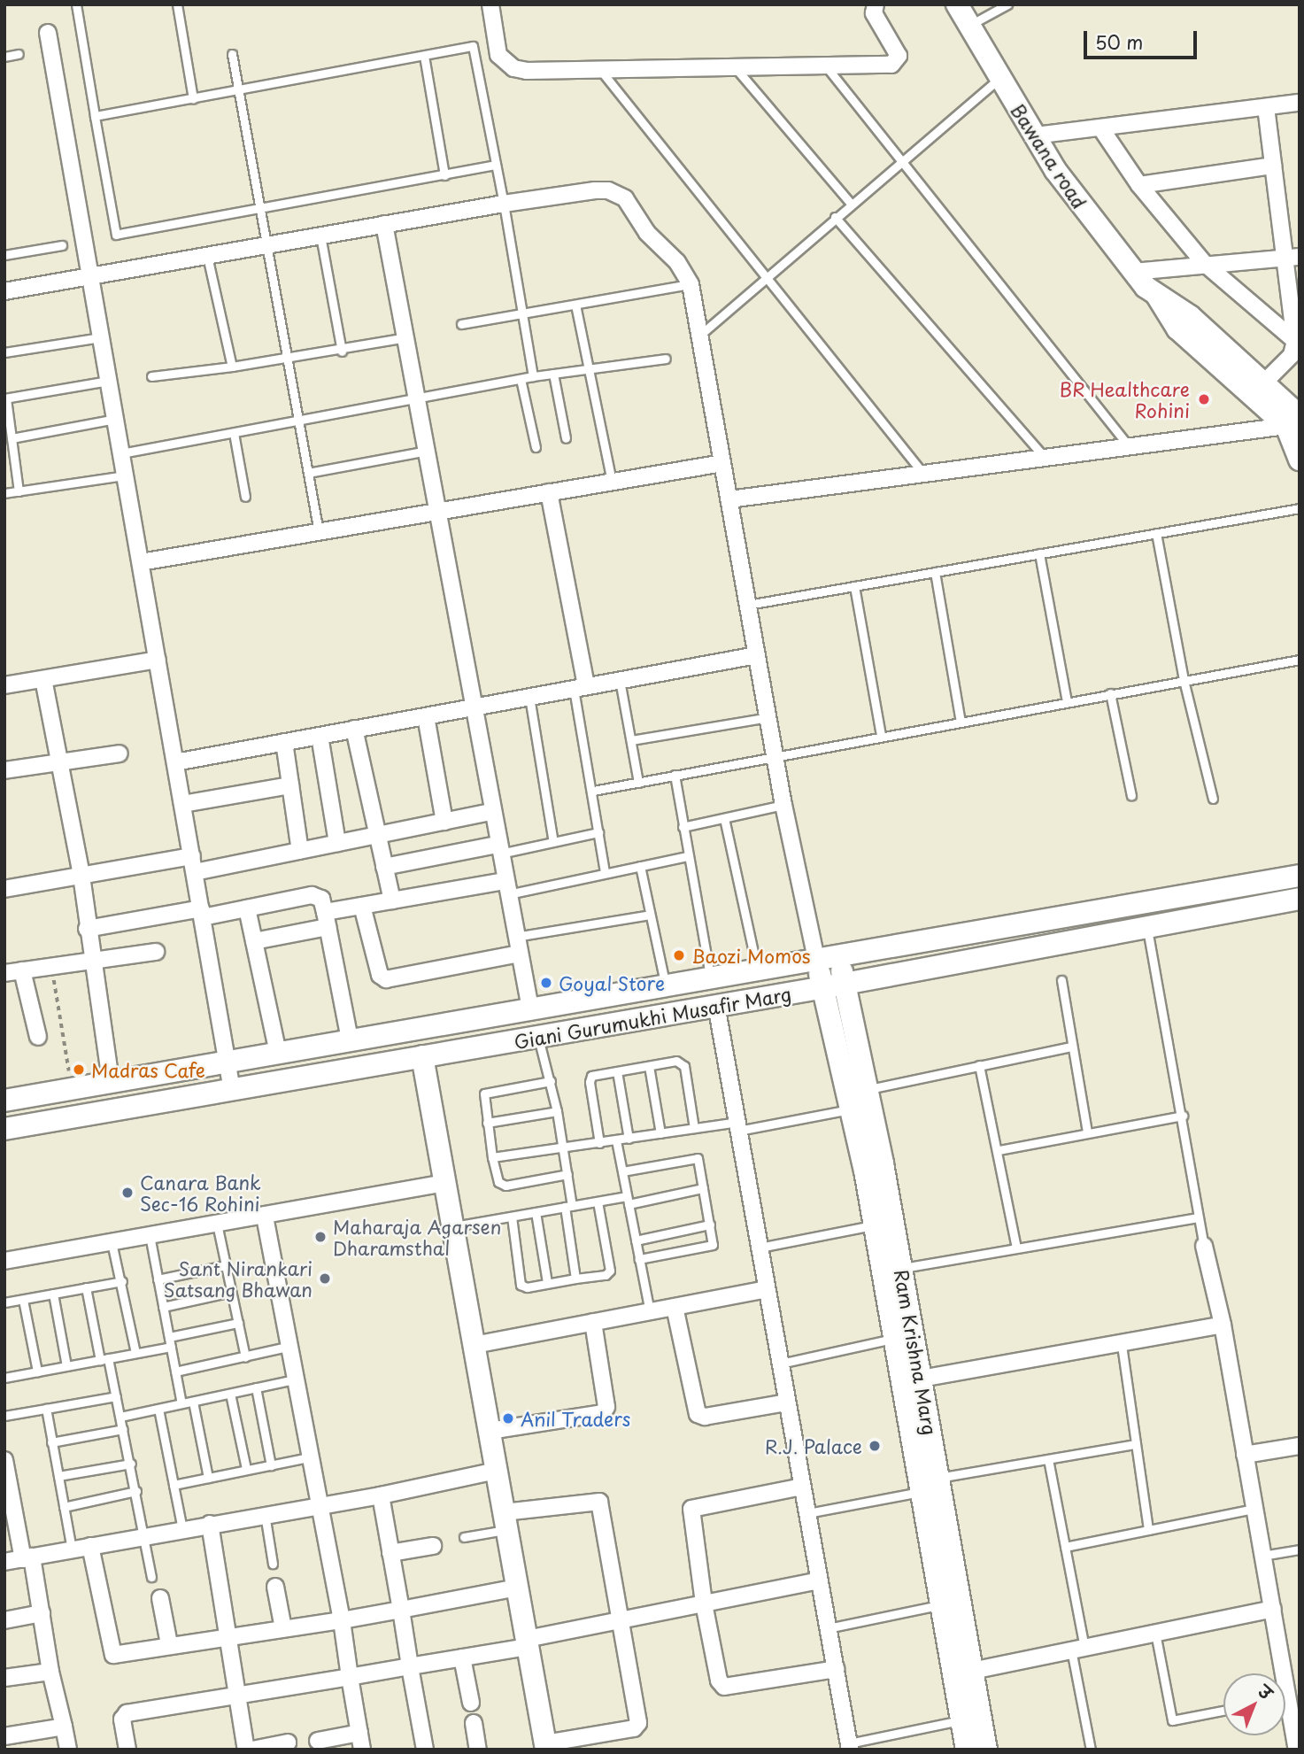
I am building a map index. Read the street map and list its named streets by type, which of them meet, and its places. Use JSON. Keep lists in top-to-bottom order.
{
  "streets": {
    "street": ["Bawana road", "Giani Gurumukhi Musafir Marg", "Ram Krishna Marg"]
  },
  "crossings": [
    ["Giani Gurumukhi Musafir Marg", "Ram Krishna Marg"]
  ],
  "places": [
    "BR Healthcare Rohini",
    "Baozi Momos",
    "Goyal Store",
    "Madras Cafe",
    "Canara Bank Sec-16 Rohini",
    "Maharaja Agarsen Dharamsthal",
    "Sant Nirankari Satsang Bhawan",
    "Anil Traders",
    "R.J. Palace"
  ],
  "scale_bar": "50 m",
  "north": "top right"
}
